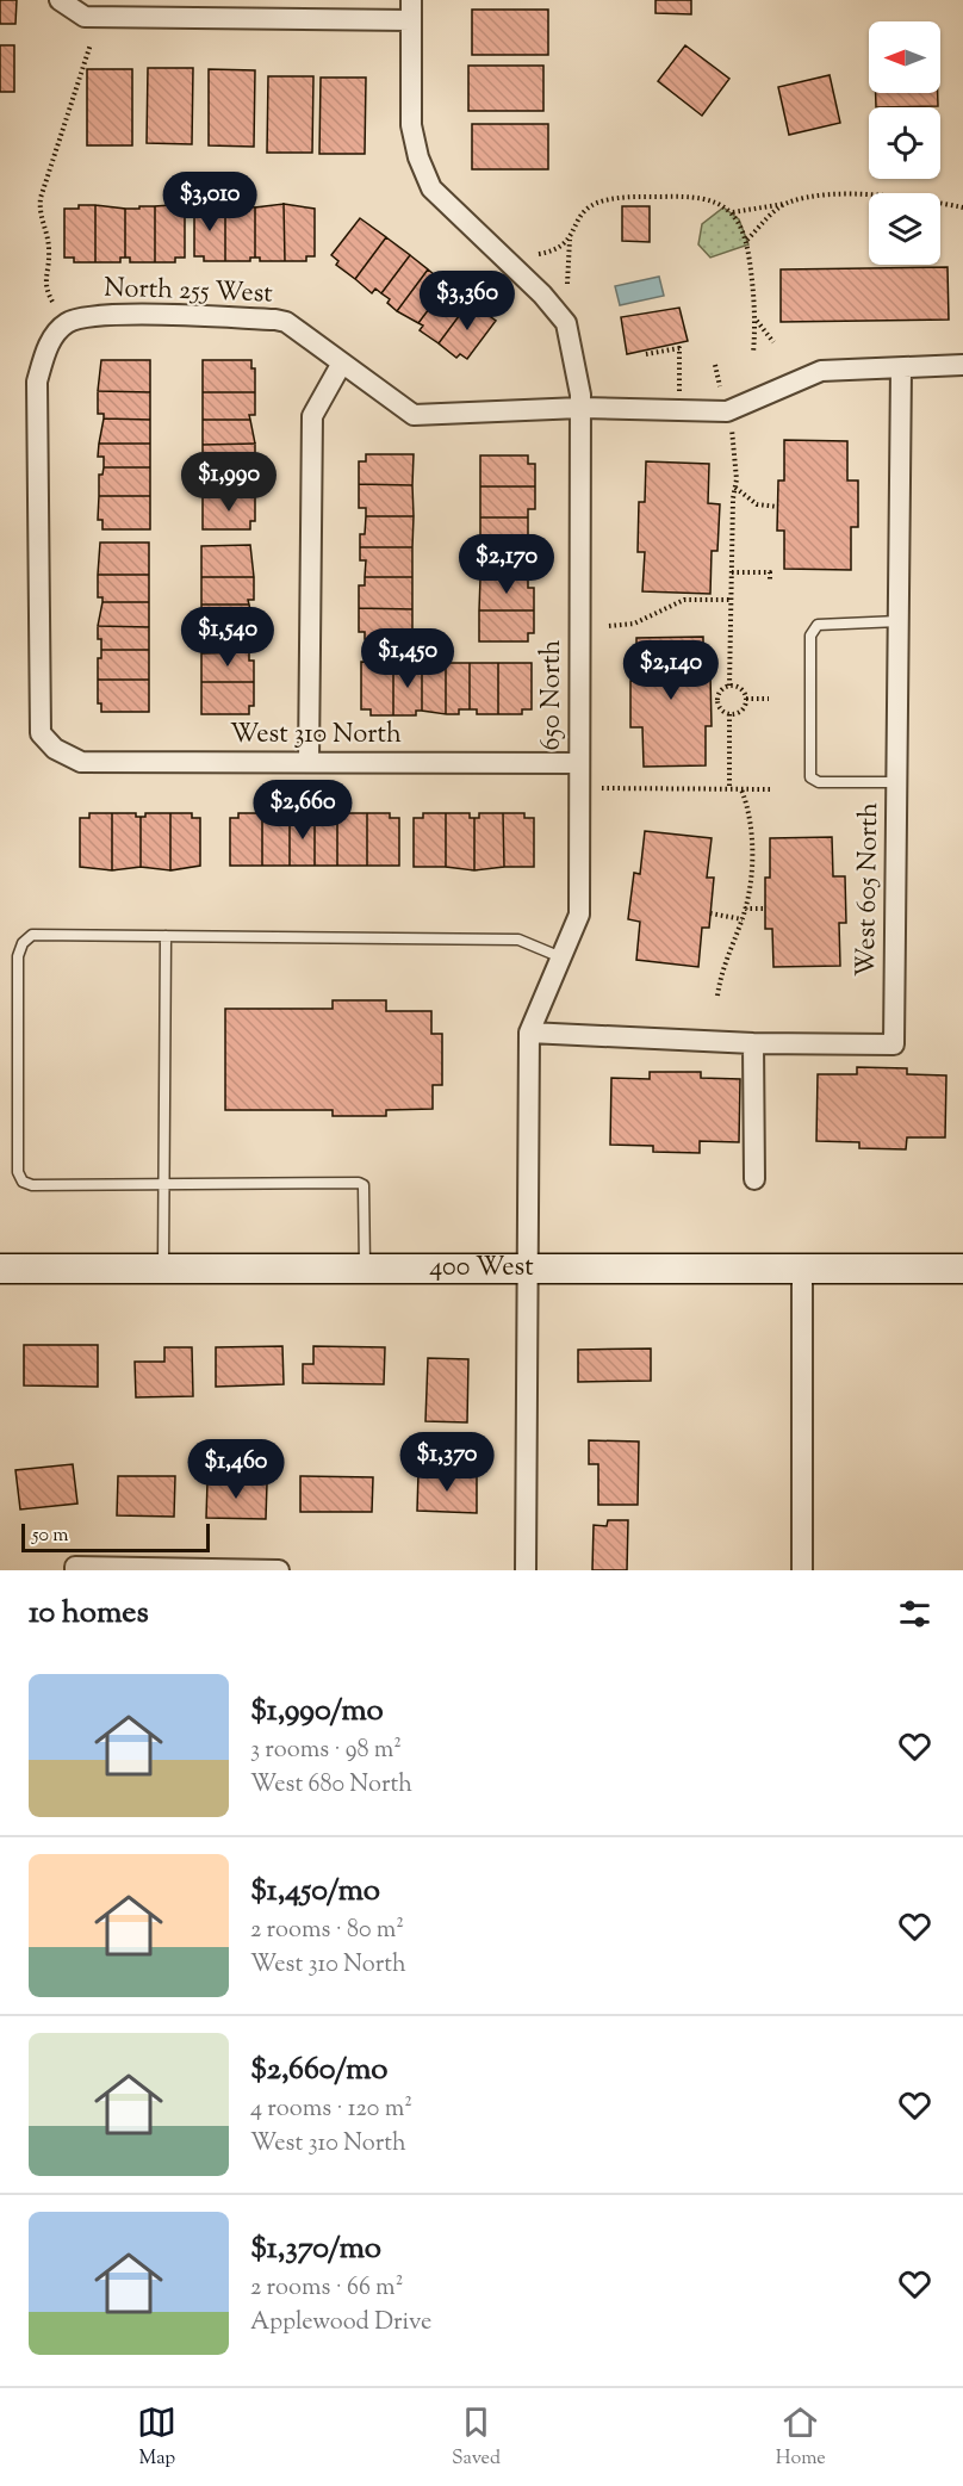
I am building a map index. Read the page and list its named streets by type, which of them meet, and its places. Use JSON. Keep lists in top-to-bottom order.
{
  "streets": {
    "street": [
      "North 255 West",
      "650 North",
      "West 310 North",
      "West 605 North",
      "400 West"
    ]
  },
  "crossings": [
    ["North 255 West", "650 North"],
    ["North 255 West", "West 310 North"],
    ["North 255 West", "West 605 North"],
    ["650 North", "West 310 North"],
    ["650 North", "West 605 North"],
    ["650 North", "400 West"]
  ],
  "scale_bar": "50 m",
  "north": "left",
  "page": {
    "price": [
      "$3,010",
      "$3,360",
      "$1,990",
      "$2,170",
      "$1,540",
      "$1,450",
      "$2,140",
      "$2,660",
      "$1,370",
      "$1,460"
    ],
    "scale": "50 m",
    "heading": "10 homes",
    "list": [
      {
        "name": "$1,990/mo",
        "note": "3 rooms · 98 m² · West 680 North"
      },
      {
        "name": "$1,450/mo",
        "note": "2 rooms · 80 m² · West 310 North"
      },
      {
        "name": "$2,660/mo",
        "note": "4 rooms · 120 m² · West 310 North"
      },
      {
        "name": "$1,370/mo",
        "note": "2 rooms · 66 m² · Applewood Drive"
      }
    ],
    "tabs": ["Map", "Saved", "Home"]
  }
}
